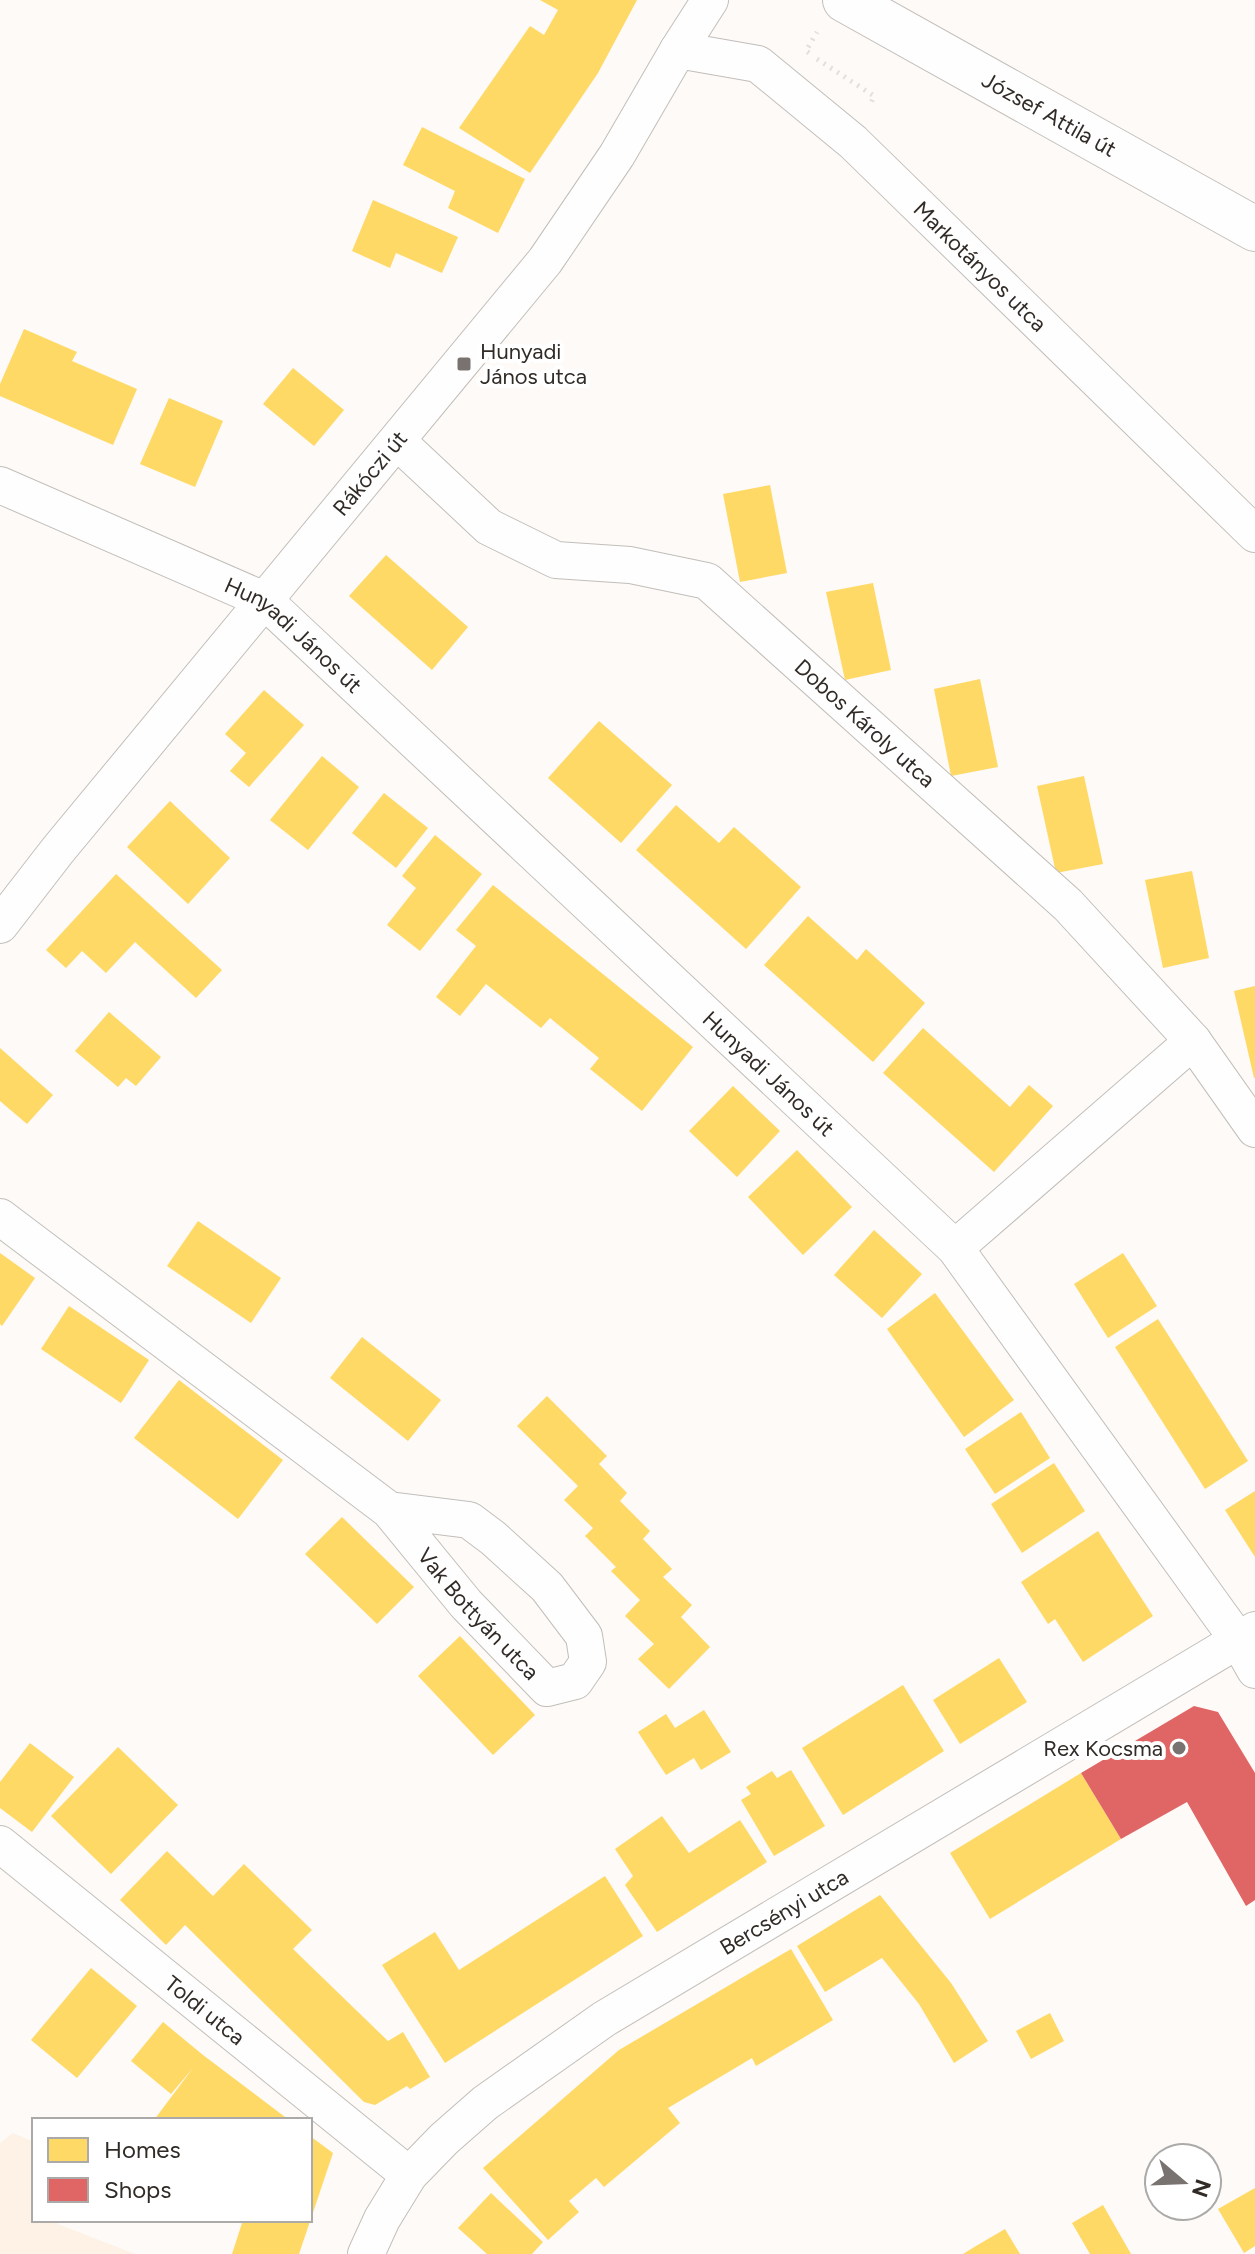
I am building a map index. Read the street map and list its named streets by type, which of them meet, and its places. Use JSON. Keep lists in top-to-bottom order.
{
  "streets": {
    "main road": ["József Attila út"],
    "street": [
      "Markotányos utca",
      "Rákóczi út",
      "Hunyadi János út",
      "Dobos Károly utca",
      "Vak Bottyán utca",
      "Bercsényi utca",
      "Toldi utca"
    ]
  },
  "crossings": [
    ["Markotányos utca", "Rákóczi út"],
    ["Rákóczi út", "Hunyadi János út"],
    ["Rákóczi út", "Dobos Károly utca"],
    ["Hunyadi János út", "Bercsényi utca"],
    ["Bercsényi utca", "Toldi utca"]
  ],
  "places": {
    "transit": ["Hunyadi János utca"],
    "other": ["Rex Kocsma"]
  },
  "legend": ["Homes", "Shops"],
  "north": "right"
}
